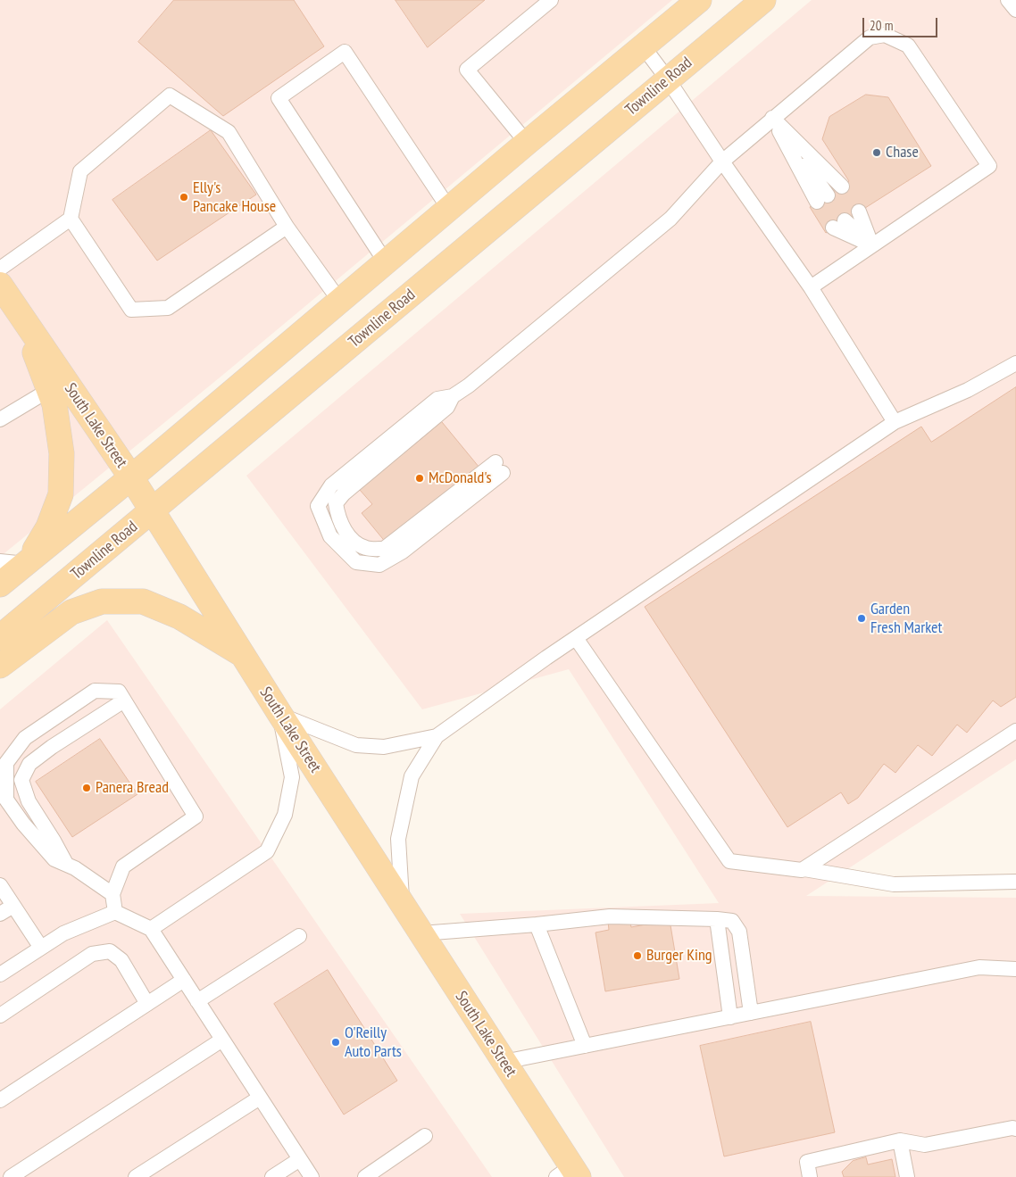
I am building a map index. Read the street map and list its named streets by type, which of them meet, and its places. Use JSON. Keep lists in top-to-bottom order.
{
  "streets": {
    "main road": ["Townline Road", "South Lake Street"]
  },
  "crossings": [
    ["Townline Road", "South Lake Street"]
  ],
  "places": [
    "Chase",
    "Elly's Pancake House",
    "McDonald's",
    "Garden Fresh Market",
    "Panera Bread",
    "Burger King",
    "O'Reilly Auto Parts"
  ],
  "scale_bar": "20 m"
}
